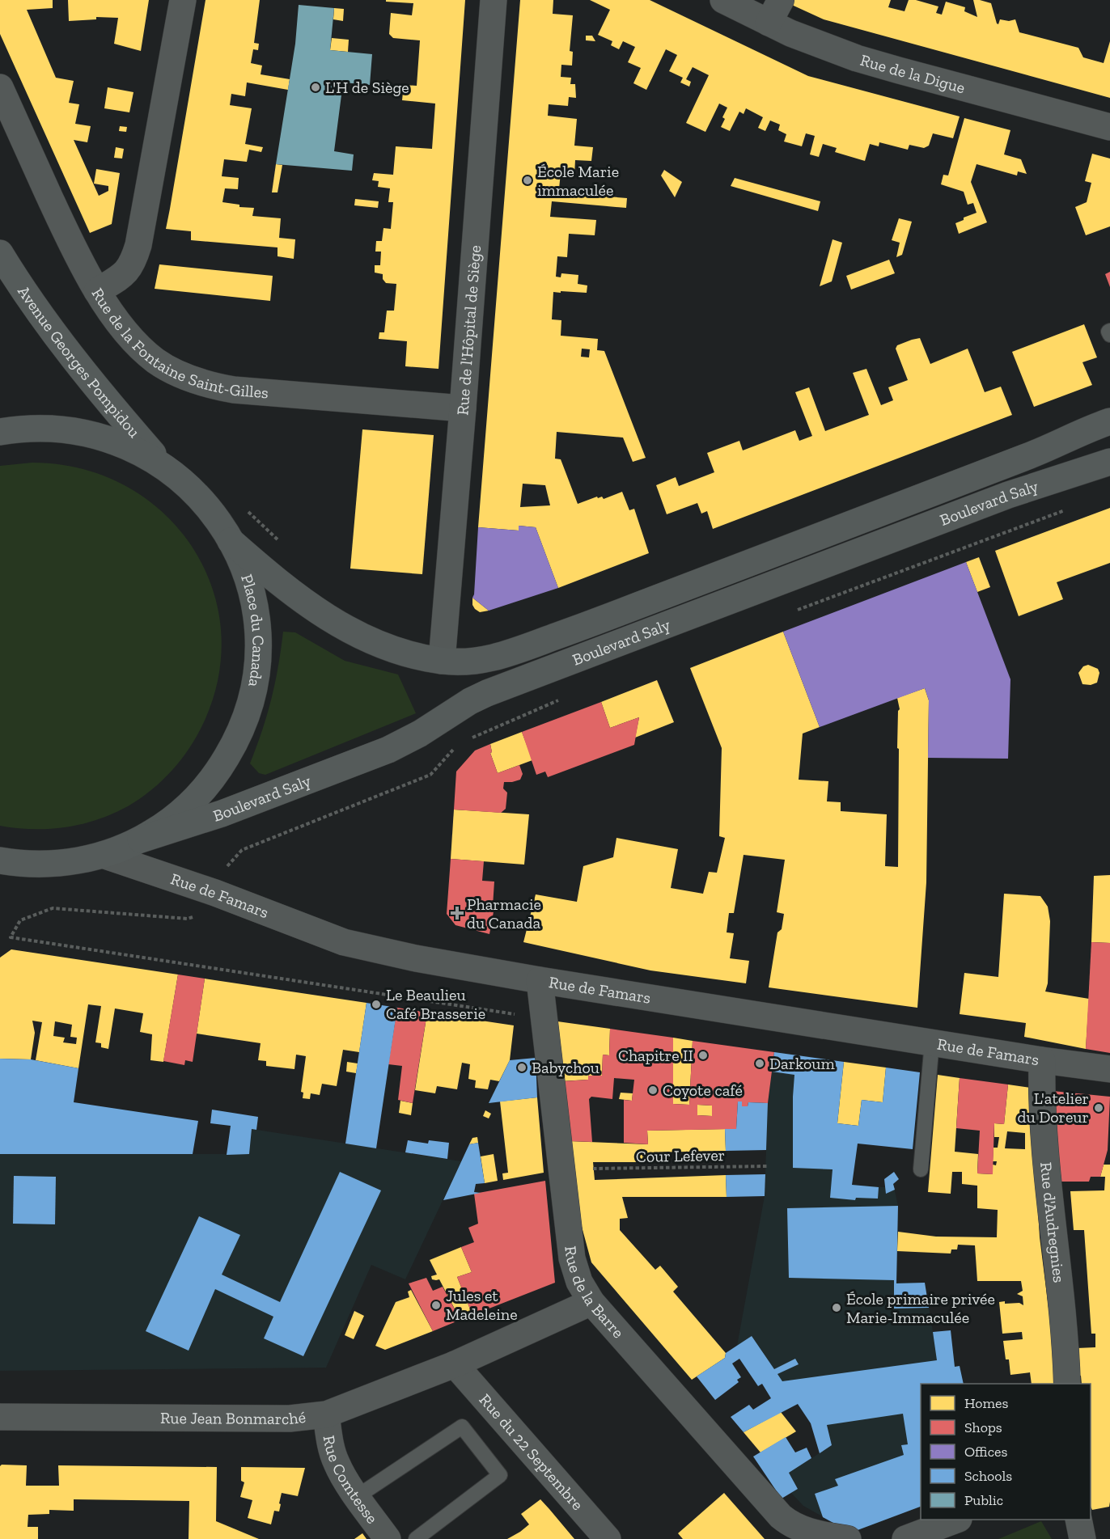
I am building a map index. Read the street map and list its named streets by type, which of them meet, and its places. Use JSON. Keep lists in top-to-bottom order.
{
  "streets": {
    "main road": ["Avenue Georges Pompidou", "Boulevard Saly", "Place du Canada"],
    "street": [
      "Rue de la Digue",
      "Rue de l'Hôpital de Siège",
      "Rue de la Fontaine Saint-Gilles",
      "Rue de Famars",
      "Rue d'Audregnies",
      "Rue de la Barre",
      "Rue Jean Bonmarché",
      "Rue du 22 Septembre",
      "Rue Comtesse"
    ],
    "path": ["Cour Lefever"]
  },
  "crossings": [
    ["Rue de l'Hôpital de Siège", "Rue de la Fontaine Saint-Gilles"],
    ["Rue de l'Hôpital de Siège", "Boulevard Saly"],
    ["Avenue Georges Pompidou", "Place du Canada"],
    ["Boulevard Saly", "Place du Canada"],
    ["Place du Canada", "Rue de Famars"],
    ["Rue de Famars", "Rue d'Audregnies"],
    ["Rue de Famars", "Rue de la Barre"],
    ["Rue de la Barre", "Rue Jean Bonmarché"],
    ["Rue Jean Bonmarché", "Rue du 22 Septembre"],
    ["Rue Jean Bonmarché", "Rue Comtesse"]
  ],
  "places": {
    "other": [
      "L'H de Siège",
      "École Marie immaculée",
      "Le Beaulieu Café Brasserie",
      "Chapitre II",
      "Darkoum",
      "Babychou",
      "Coyote café",
      "L'atelier du Doreur",
      "Jules et Madeleine",
      "École primaire privée Marie-Immaculée"
    ],
    "health": ["Pharmacie du Canada"]
  },
  "legend": [
    "Homes",
    "Shops",
    "Offices",
    "Schools",
    "Public"
  ]
}
